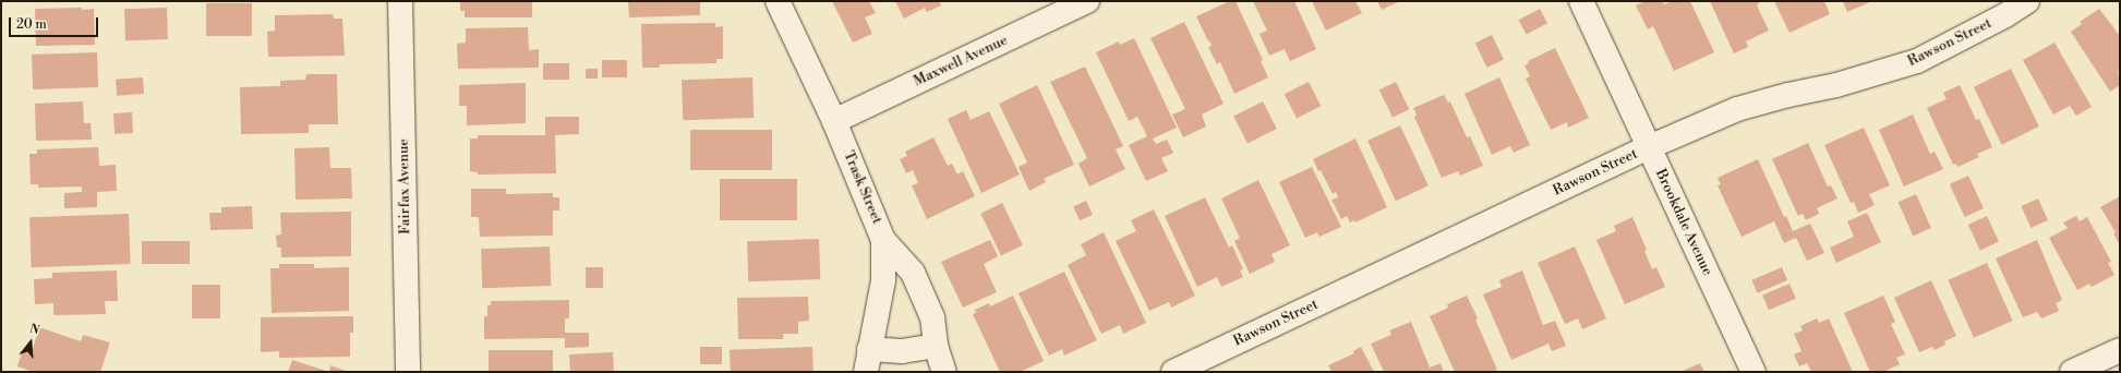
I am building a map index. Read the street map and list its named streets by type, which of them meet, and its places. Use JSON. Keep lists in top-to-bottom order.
{
  "streets": {
    "street": [
      "Rawson Street",
      "Maxwell Avenue",
      "Fairfax Avenue",
      "Trask Street",
      "Brookdale Avenue"
    ]
  },
  "crossings": [
    ["Rawson Street", "Brookdale Avenue"],
    ["Maxwell Avenue", "Trask Street"]
  ],
  "scale_bar": "20 m",
  "north": "top"
}
